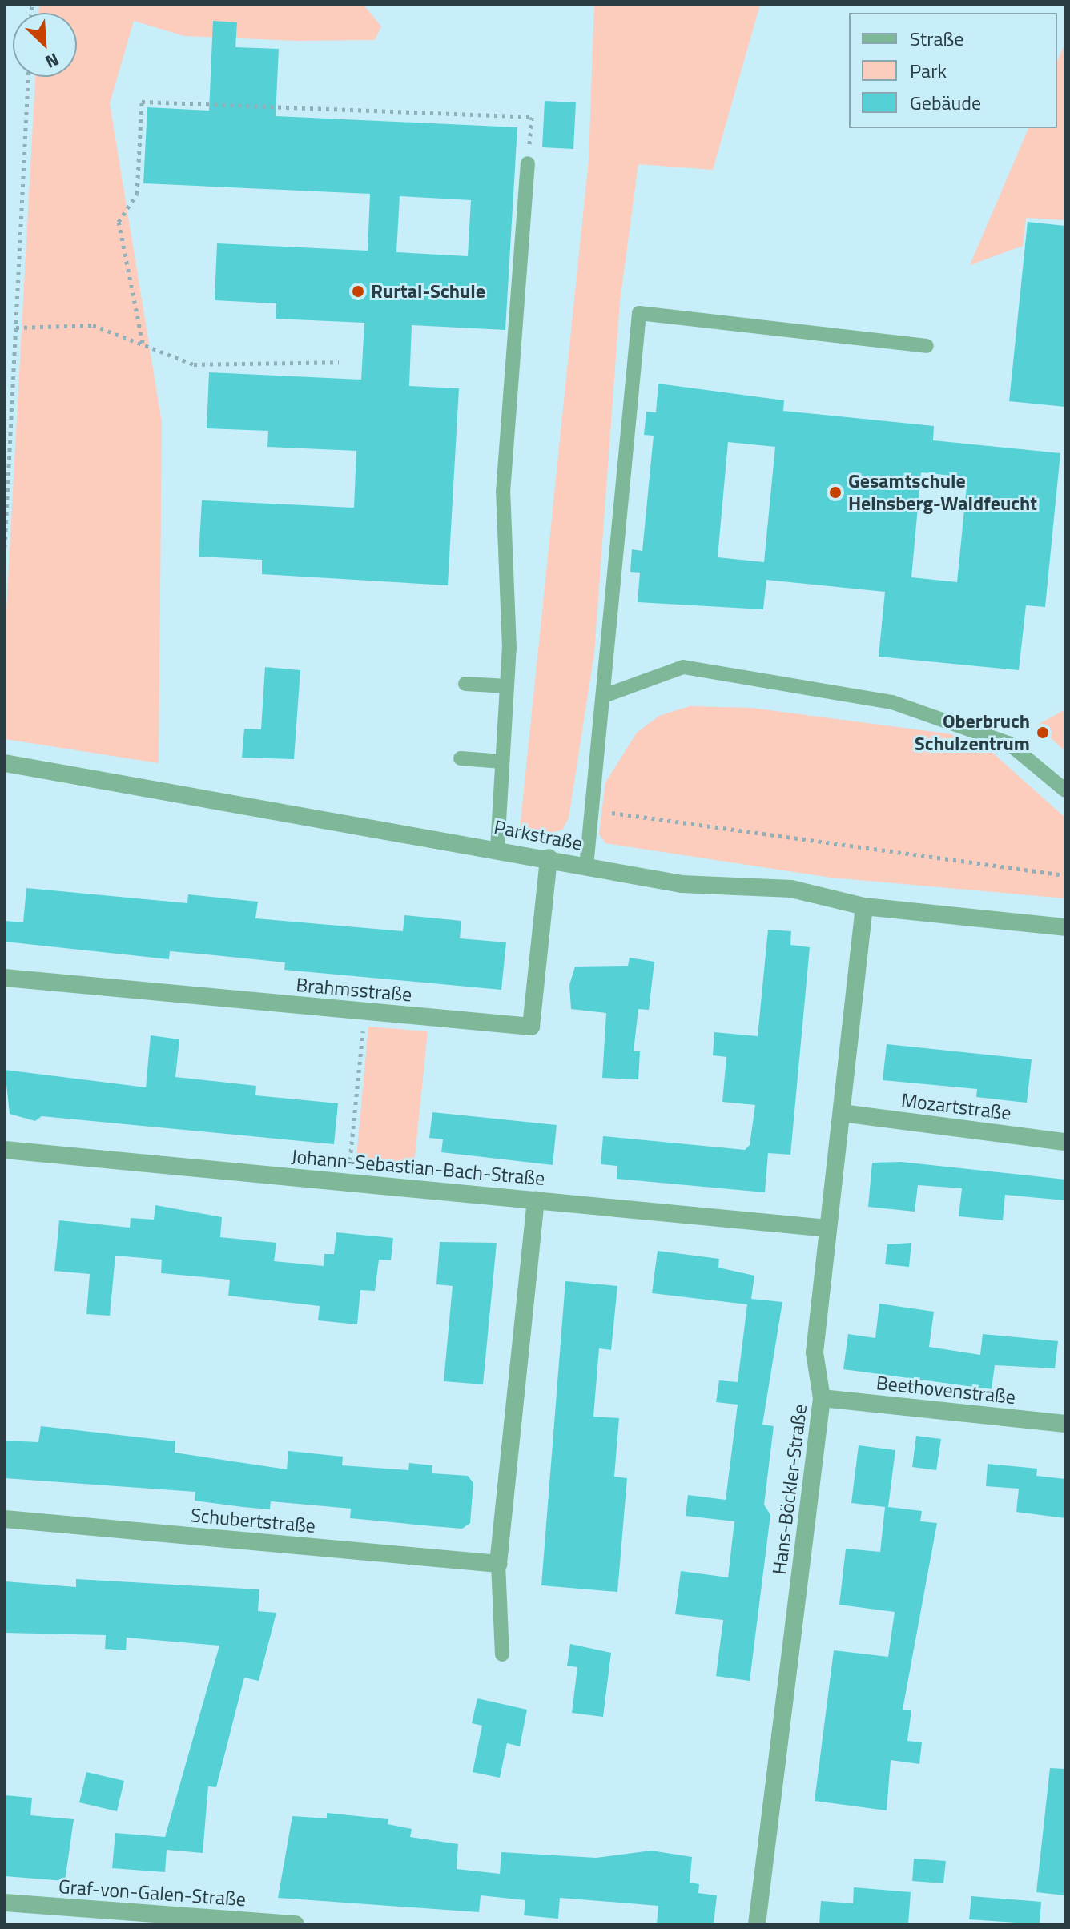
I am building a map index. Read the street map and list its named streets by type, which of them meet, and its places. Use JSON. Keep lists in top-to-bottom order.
{
  "streets": {
    "street": [
      "Parkstraße",
      "Brahmsstraße",
      "Mozartstraße",
      "Johann-Sebastian-Bach-Straße",
      "Beethovenstraße",
      "Hans-Böckler-Straße",
      "Schubertstraße",
      "Graf-von-Galen-Straße"
    ]
  },
  "crossings": [
    ["Parkstraße", "Brahmsstraße"],
    ["Parkstraße", "Hans-Böckler-Straße"],
    ["Mozartstraße", "Hans-Böckler-Straße"],
    ["Johann-Sebastian-Bach-Straße", "Hans-Böckler-Straße"],
    ["Beethovenstraße", "Hans-Böckler-Straße"]
  ],
  "places": ["Rurtal-Schule", "Gesamtschule Heinsberg-Waldfeucht", "Oberbruch Schulzentrum"],
  "legend": ["Straße", "Park", "Gebäude"],
  "north": "bottom right"
}
